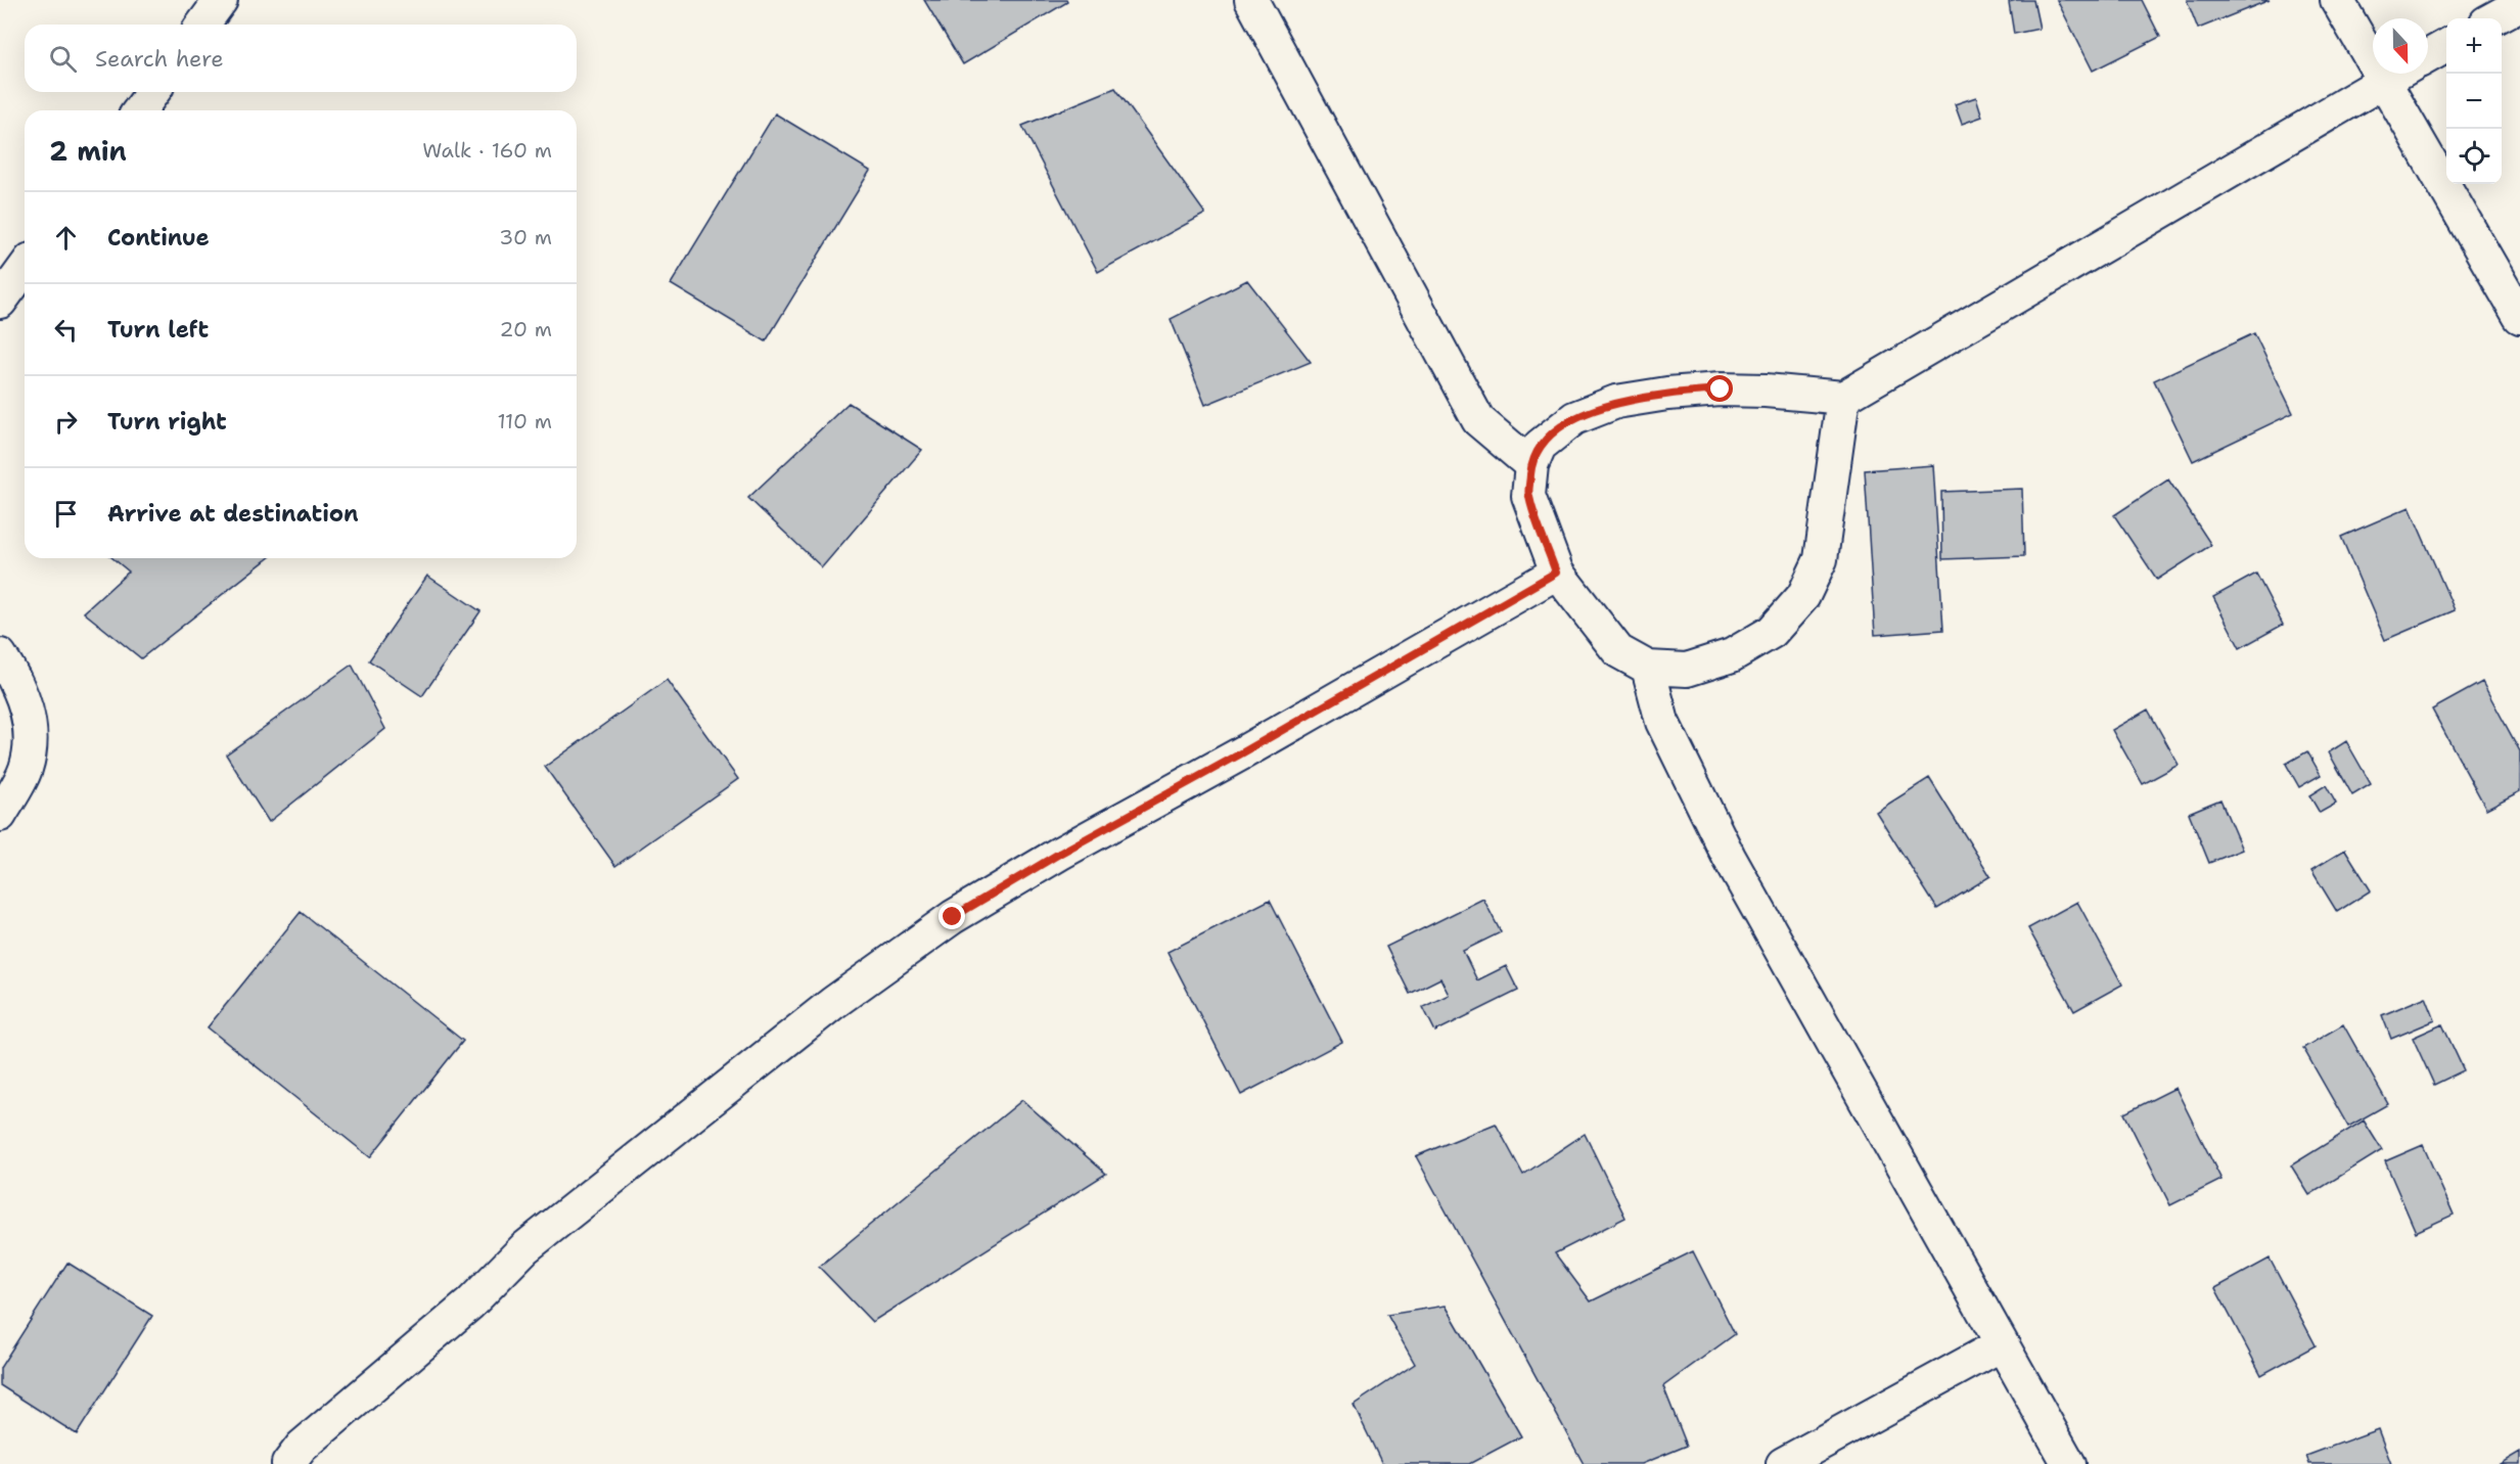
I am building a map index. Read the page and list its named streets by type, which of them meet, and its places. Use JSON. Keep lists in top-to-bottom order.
{
  "north": "bottom",
  "page": {
    "map_buttons": ["+", "−"],
    "search": "Search here",
    "heading": ["2 min", "Walk · 160 m"],
    "list": [
      ["Continue", "30 m"],
      ["Turn left", "20 m"],
      ["Turn right", "110 m"],
      "Arrive at destination"
    ]
  }
}
